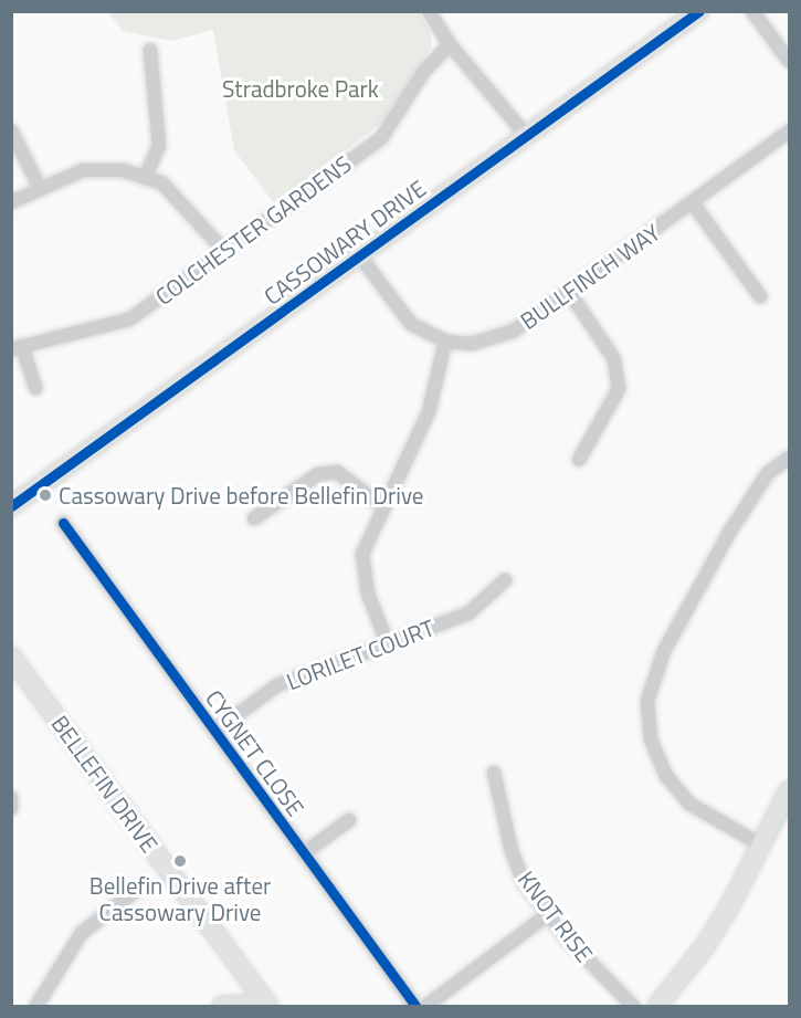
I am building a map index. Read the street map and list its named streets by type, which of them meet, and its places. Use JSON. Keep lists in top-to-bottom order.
{
  "streets": {
    "street": [
      "COLCHESTER GARDENS",
      "CASSOWARY DRIVE",
      "BULLFINCH WAY",
      "LORILET COURT",
      "CYGNET CLOSE",
      "BELLEFIN DRIVE",
      "KNOT RISE"
    ]
  },
  "crossings": [
    ["CASSOWARY DRIVE", "BULLFINCH WAY"],
    ["LORILET COURT", "CYGNET CLOSE"]
  ],
  "parks": ["Stradbroke Park"],
  "places": ["Cassowary Drive before Bellefin Drive", "Bellefin Drive after Cassowary Drive"]
}
